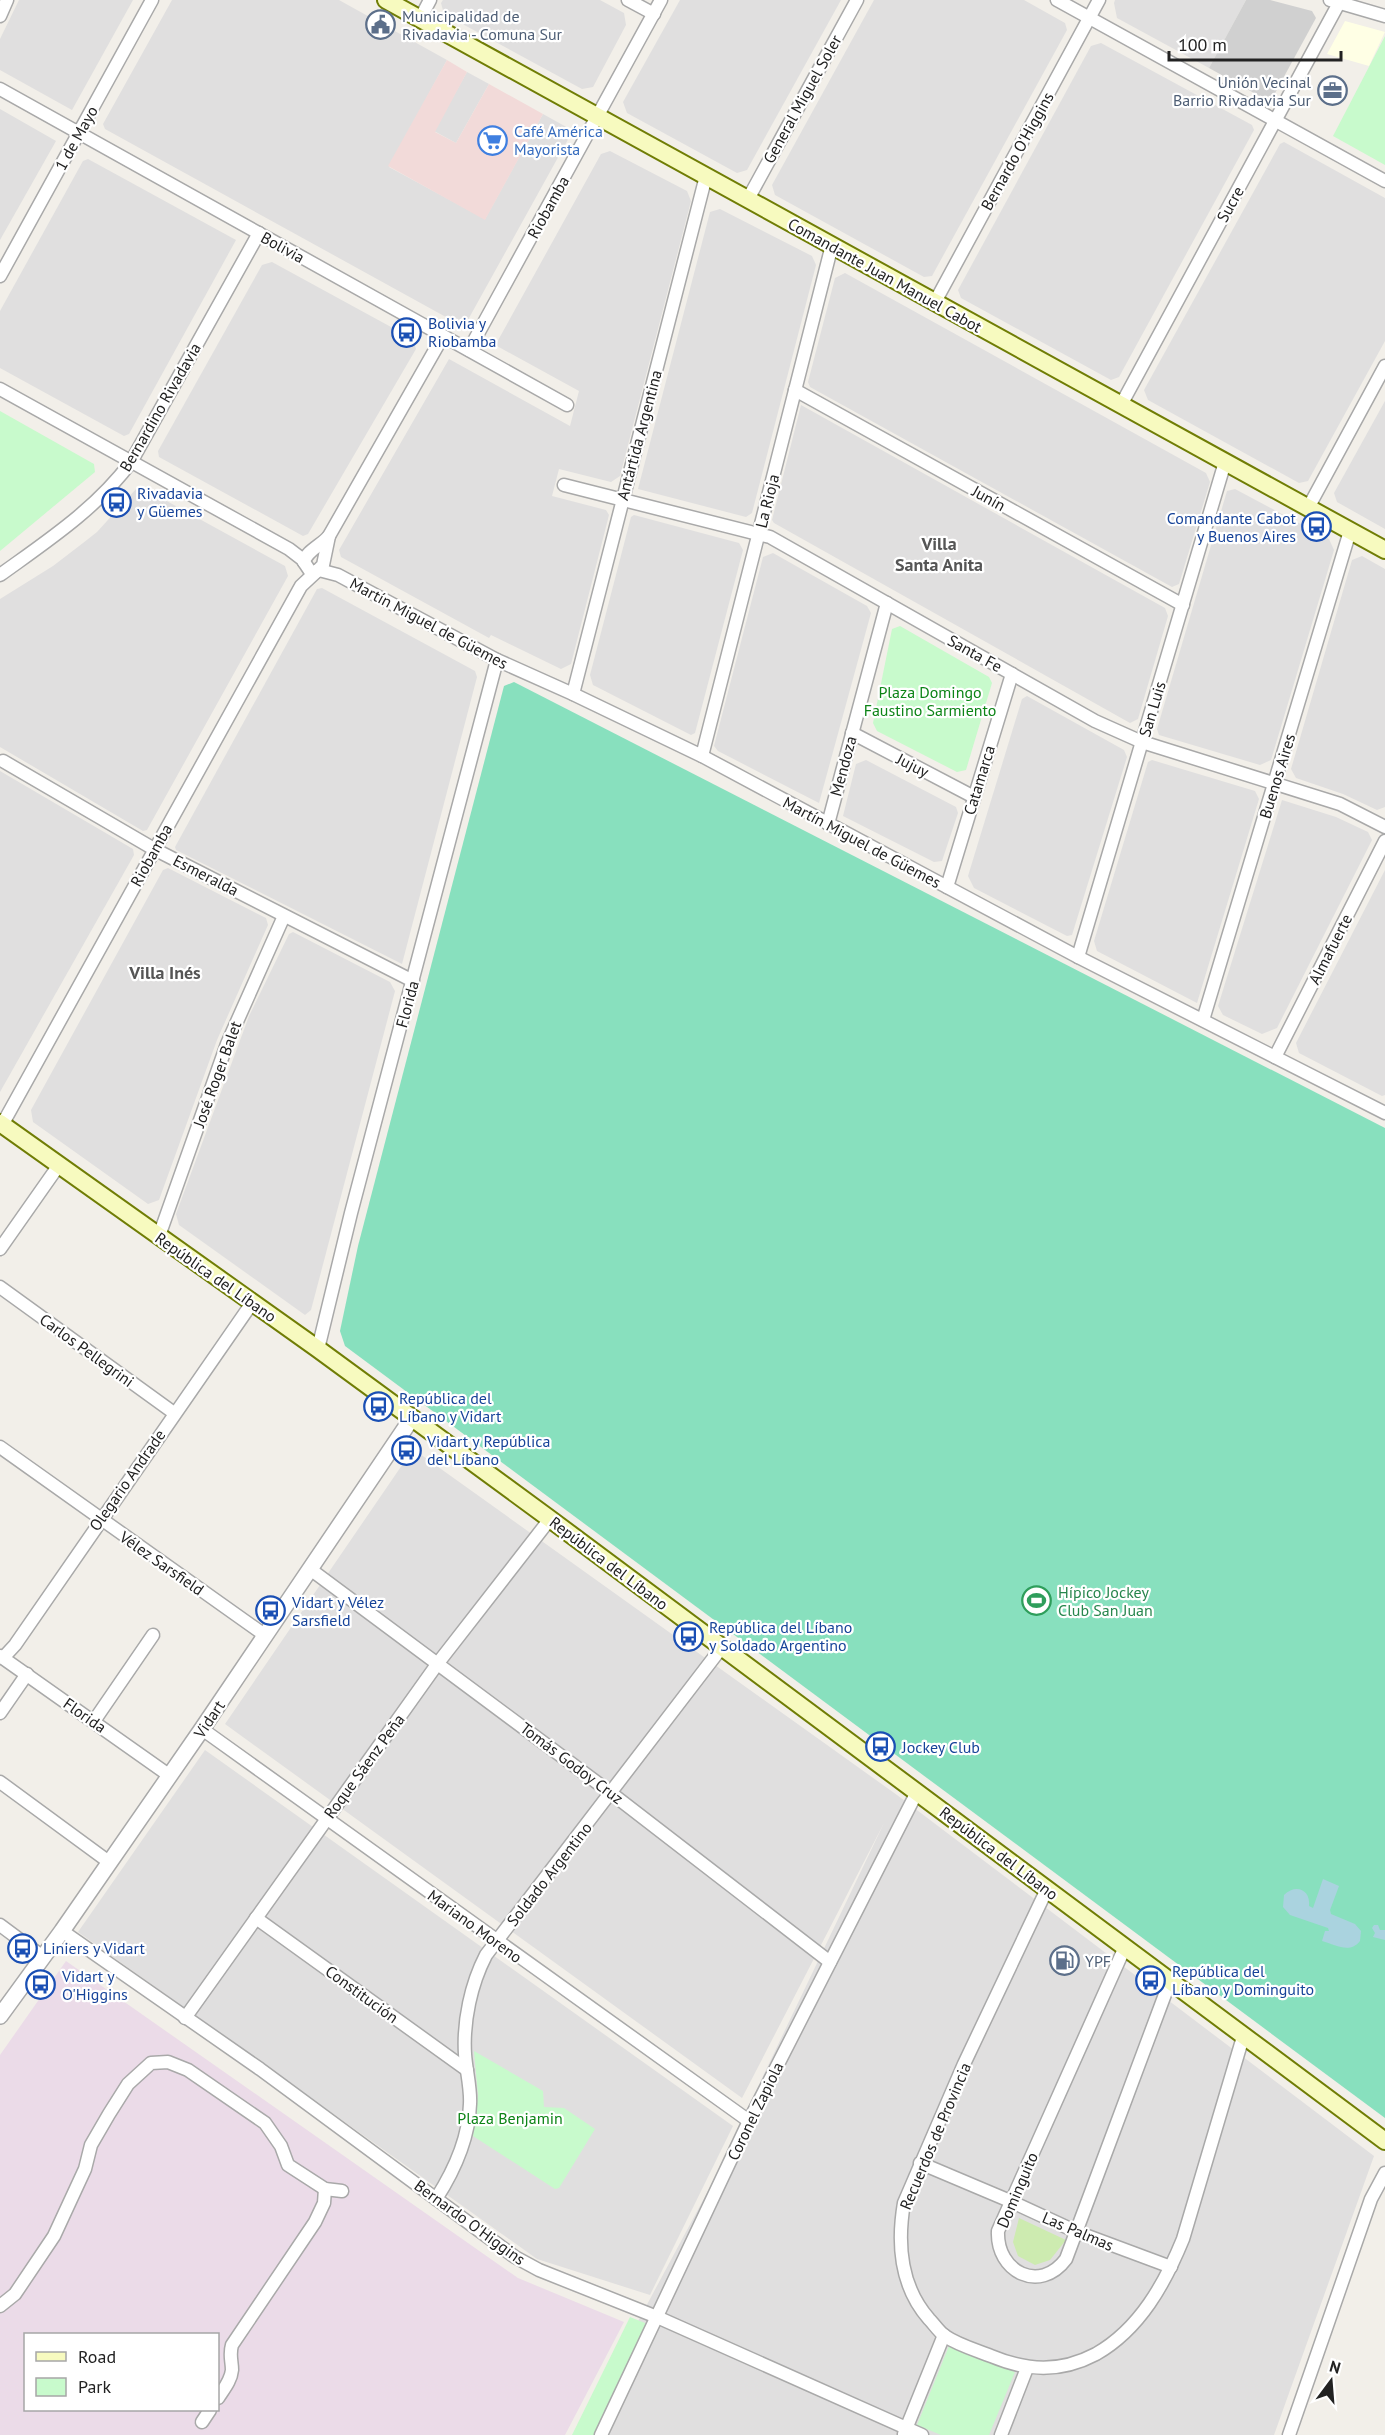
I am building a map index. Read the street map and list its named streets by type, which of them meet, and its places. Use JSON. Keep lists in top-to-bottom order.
{
  "streets": {
    "main road": ["Comandante Juan Manuel Cabot", "República del Líbano"],
    "street": [
      "General Miguel Soler",
      "1 de Mayo",
      "Bernardo O'Higgins",
      "Sucre",
      "Riobamba",
      "Bolivia",
      "Bernardino Rivadavia",
      "Antártida Argentina",
      "Junín",
      "La Rioja",
      "Martín Miguel de Güemes",
      "Santa Fe",
      "San Luis",
      "Jujuy",
      "Mendoza",
      "Buenos Aires",
      "Catamarca",
      "Esmeralda",
      "Almafuerte",
      "Florida",
      "José Roger Balet",
      "Carlos Pellegrini",
      "Olegario Andrade",
      "Vélez Sarsfield",
      "Vidart",
      "Tomás Godoy Cruz",
      "Roque Sáenz Peña",
      "Soldado Argentino",
      "Mariano Moreno",
      "Constitución",
      "Coronel Zapiola",
      "Recuerdos de Provincia",
      "Dominguito",
      "Las Palmas"
    ]
  },
  "crossings": [
    ["General Miguel Soler", "Comandante Juan Manuel Cabot"],
    ["1 de Mayo", "Bolivia"],
    ["Bernardo O'Higgins", "Comandante Juan Manuel Cabot"],
    ["Bernardo O'Higgins", "Vidart"],
    ["Bernardo O'Higgins", "Roque Sáenz Peña"],
    ["Bernardo O'Higgins", "Soldado Argentino"],
    ["Bernardo O'Higgins", "Coronel Zapiola"],
    ["Sucre", "Comandante Juan Manuel Cabot"],
    ["Riobamba", "Bolivia"],
    ["Riobamba", "Comandante Juan Manuel Cabot"],
    ["Riobamba", "Martín Miguel de Güemes"],
    ["Riobamba", "Esmeralda"],
    ["Riobamba", "República del Líbano"],
    ["Bolivia", "Bernardino Rivadavia"],
    ["Comandante Juan Manuel Cabot", "Antártida Argentina"],
    ["Comandante Juan Manuel Cabot", "La Rioja"],
    ["Comandante Juan Manuel Cabot", "San Luis"],
    ["Comandante Juan Manuel Cabot", "Buenos Aires"],
    ["Antártida Argentina", "Martín Miguel de Güemes"],
    ["Antártida Argentina", "Santa Fe"],
    ["Junín", "La Rioja"],
    ["Junín", "San Luis"],
    ["La Rioja", "Martín Miguel de Güemes"],
    ["La Rioja", "Santa Fe"],
    ["Martín Miguel de Güemes", "San Luis"],
    ["Martín Miguel de Güemes", "Mendoza"],
    ["Martín Miguel de Güemes", "Buenos Aires"],
    ["Martín Miguel de Güemes", "Catamarca"],
    ["Martín Miguel de Güemes", "Almafuerte"],
    ["Martín Miguel de Güemes", "Florida"],
    ["Santa Fe", "San Luis"],
    ["Santa Fe", "Mendoza"],
    ["Santa Fe", "Buenos Aires"],
    ["Santa Fe", "Catamarca"],
    ["Jujuy", "Mendoza"],
    ["Jujuy", "Catamarca"],
    ["Esmeralda", "Florida"],
    ["Esmeralda", "José Roger Balet"],
    ["Florida", "República del Líbano"],
    ["Florida", "Olegario Andrade"],
    ["Florida", "Vidart"],
    ["José Roger Balet", "República del Líbano"],
    ["República del Líbano", "Olegario Andrade"],
    ["República del Líbano", "Vidart"],
    ["República del Líbano", "Roque Sáenz Peña"],
    ["República del Líbano", "Soldado Argentino"],
    ["República del Líbano", "Coronel Zapiola"],
    ["República del Líbano", "Recuerdos de Provincia"],
    ["República del Líbano", "Dominguito"],
    ["Carlos Pellegrini", "Olegario Andrade"],
    ["Olegario Andrade", "Vélez Sarsfield"],
    ["Vélez Sarsfield", "Vidart"],
    ["Vidart", "Tomás Godoy Cruz"],
    ["Vidart", "Mariano Moreno"],
    ["Tomás Godoy Cruz", "Roque Sáenz Peña"],
    ["Tomás Godoy Cruz", "Soldado Argentino"],
    ["Tomás Godoy Cruz", "Coronel Zapiola"],
    ["Roque Sáenz Peña", "Mariano Moreno"],
    ["Roque Sáenz Peña", "Constitución"],
    ["Soldado Argentino", "Mariano Moreno"],
    ["Soldado Argentino", "Constitución"],
    ["Mariano Moreno", "Coronel Zapiola"],
    ["Recuerdos de Provincia", "Las Palmas"],
    ["Dominguito", "Las Palmas"]
  ],
  "districts": ["Villa Santa Anita", "Villa Inés"],
  "parks": ["Plaza Domingo Faustino Sarmiento", "Plaza Benjamin"],
  "places": {
    "public building": ["Municipalidad de Rivadavia - Comuna Sur"],
    "office": ["Unión Vecinal Barrio Rivadavia Sur"],
    "supermarket": ["Café América Mayorista"],
    "bus stop": [
      "Bolivia y Riobamba",
      "Rivadavia y Güemes",
      "Comandante Cabot y Buenos Aires",
      "República del Líbano y Vidart",
      "Vidart y República del Líbano",
      "Vidart y Vélez Sarsfield",
      "República del Líbano y Soldado Argentino",
      "Jockey Club",
      "Liniers y Vidart",
      "República del Líbano y Dominguito",
      "Vidart y O'Higgins"
    ],
    "sports": ["Hípico Jockey Club San Juan"],
    "fuel station": ["YPF"]
  },
  "legend": ["Road", "Park"],
  "scale_bar": "100 m",
  "north": "top"
}
